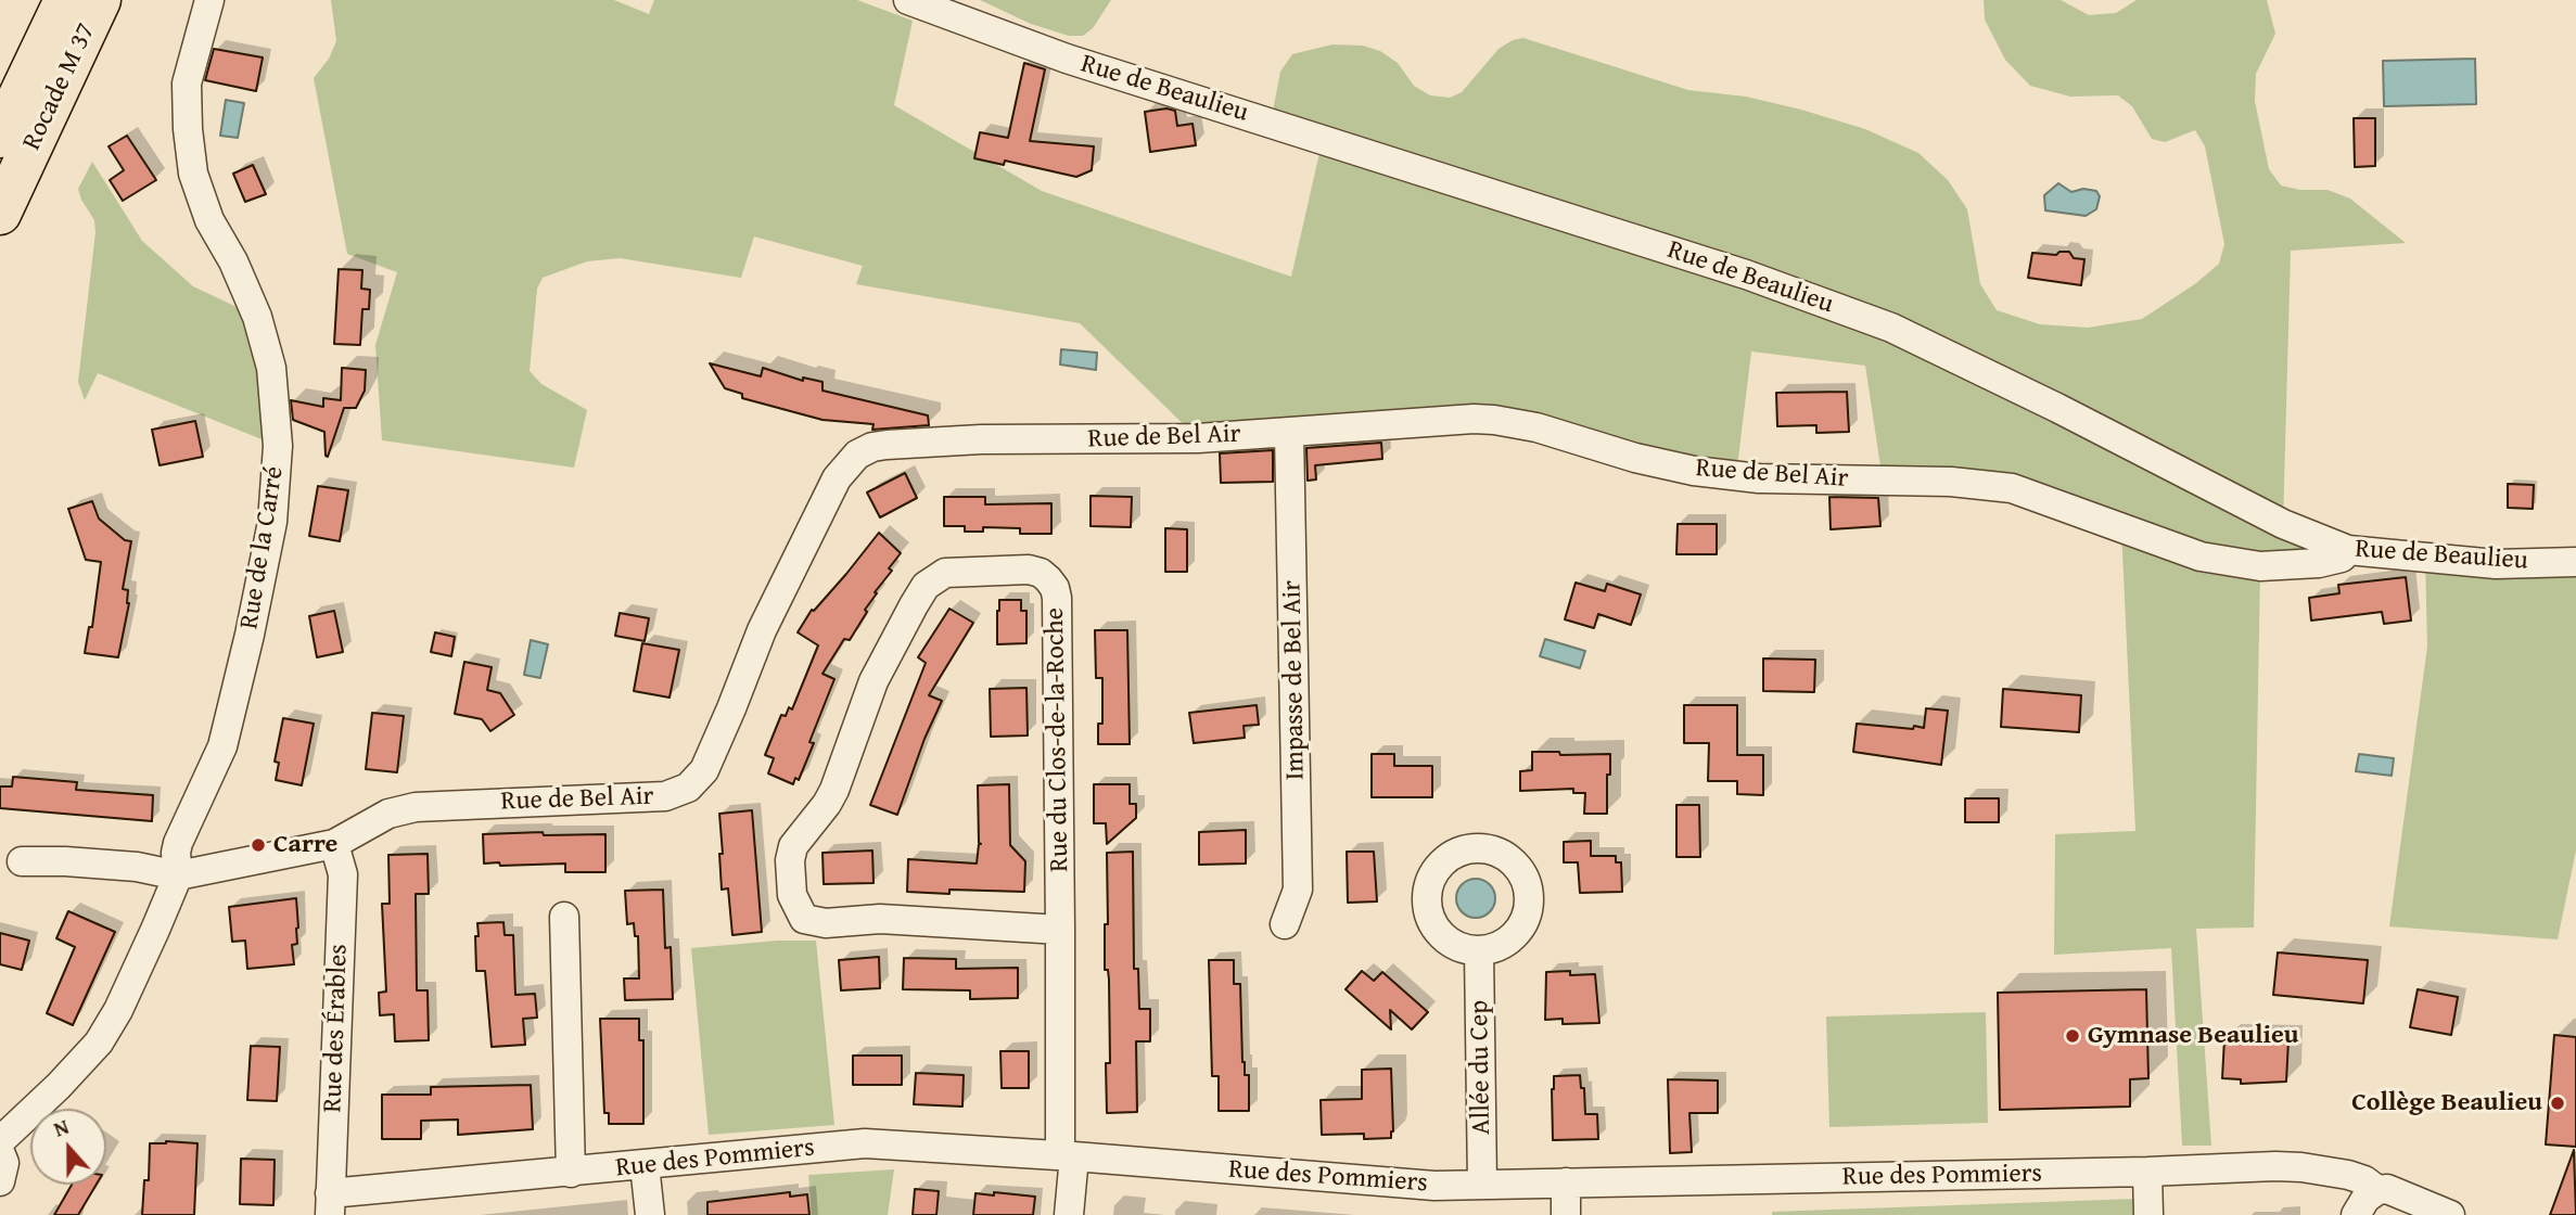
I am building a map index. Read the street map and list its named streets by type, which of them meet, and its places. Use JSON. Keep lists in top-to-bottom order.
{
  "streets": {
    "highway": ["Rocade M 37"],
    "street": [
      "Rue de Beaulieu",
      "Rue de Bel Air",
      "Rue de la Carré",
      "Impasse de Bel Air",
      "Rue du Clos-de-la-Roche",
      "Rue des Érables",
      "Allée du Cep",
      "Rue des Pommiers"
    ]
  },
  "crossings": [
    ["Rue de Beaulieu", "Rue de Bel Air"],
    ["Rue de Bel Air", "Rue de la Carré"],
    ["Rue de Bel Air", "Impasse de Bel Air"],
    ["Rue de Bel Air", "Rue des Érables"],
    ["Rue du Clos-de-la-Roche", "Rue des Pommiers"],
    ["Rue des Érables", "Rue des Pommiers"],
    ["Allée du Cep", "Rue des Pommiers"]
  ],
  "places": ["Carre", "Gymnase Beaulieu", "Collège Beaulieu"],
  "north": "top"
}
